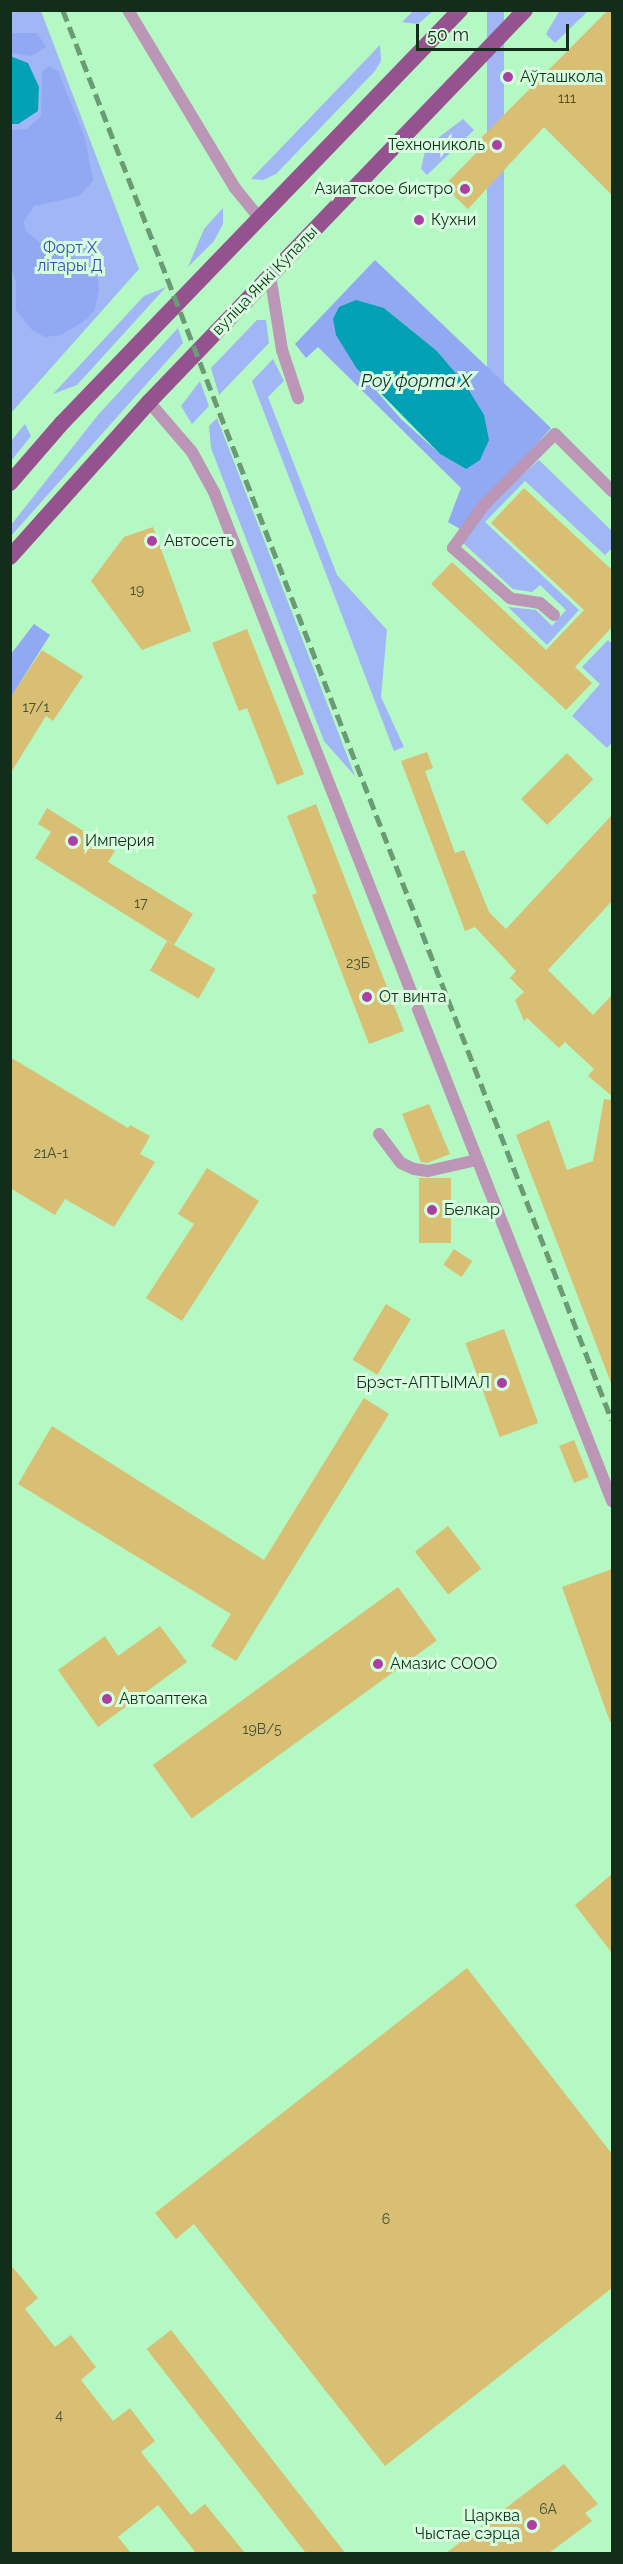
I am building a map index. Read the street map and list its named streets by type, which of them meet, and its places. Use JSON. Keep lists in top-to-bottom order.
{
  "streets": {
    "main road": ["вуліца Янкі Купалы"]
  },
  "water": ["Роў форта X"],
  "parks": ["Форт X літары Д"],
  "places": [
    "Аўташкола",
    "Технониколь",
    "Азиатское бистро",
    "Кухни",
    "Автосеть",
    "Империя",
    "От винта",
    "Белкар",
    "Брэст-АПТЫМАЛ",
    "Амазис СООО",
    "Автоаптека",
    "Царква Чыстае сэрца"
  ],
  "house_numbers": [
    "111",
    "19",
    "17/1",
    "17",
    "23Б",
    "21А-1",
    "19В/5",
    "6",
    "4",
    "6А"
  ],
  "scale_bar": "50 m"
}
